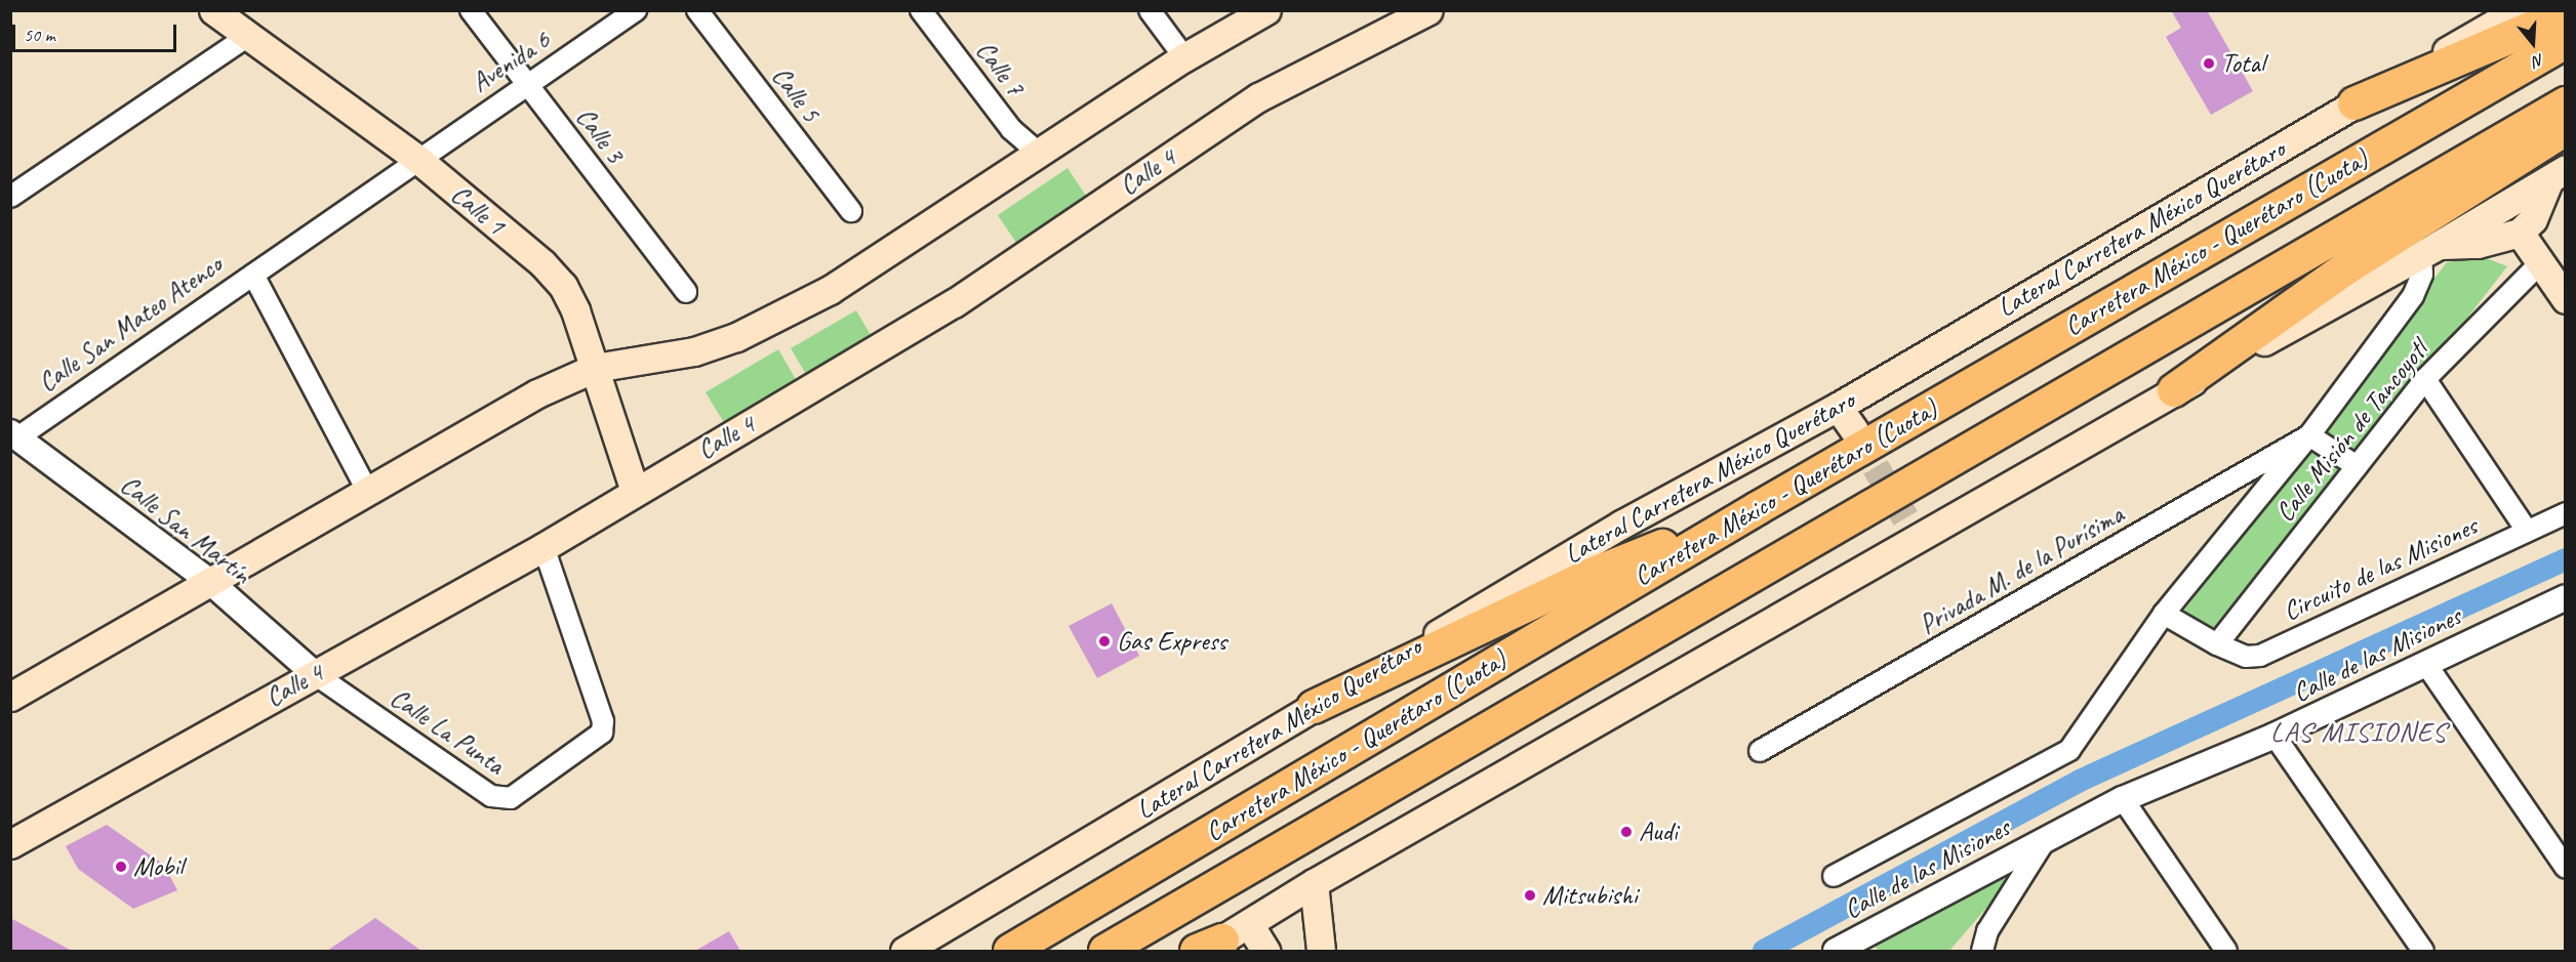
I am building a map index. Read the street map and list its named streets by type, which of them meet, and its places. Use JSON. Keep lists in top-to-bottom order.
{
  "streets": {
    "highway": ["Carretera México - Querétaro (Cuota)"],
    "main road": ["Calle 4", "Calle 1", "Lateral Carretera México Querétaro"],
    "street": [
      "Avenida 6",
      "Calle 7",
      "Calle 5",
      "Calle 3",
      "Calle San Mateo Atenco",
      "Calle Misión de Tancoyotl",
      "Calle San Martín",
      "Circuito de las Misiones",
      "Privada M. de la Purísima",
      "Calle de las Misiones",
      "Calle La Punta"
    ]
  },
  "crossings": [
    ["Avenida 6", "Calle 3"],
    ["Avenida 6", "Calle 1"],
    ["Avenida 6", "Calle San Mateo Atenco"],
    ["Calle 4", "Calle 1"],
    ["Calle 4", "Calle San Martín"],
    ["Calle 4", "Calle La Punta"],
    ["Calle 1", "Calle San Mateo Atenco"],
    ["Calle San Mateo Atenco", "Calle San Martín"],
    ["Calle Misión de Tancoyotl", "Circuito de las Misiones"],
    ["Calle San Martín", "Calle La Punta"]
  ],
  "districts": ["LAS MISIONES"],
  "places": [
    "Total",
    "Gas Express",
    "Audi",
    "Mobil",
    "Mitsubishi"
  ],
  "scale_bar": "50 m",
  "north": "bottom"
}
